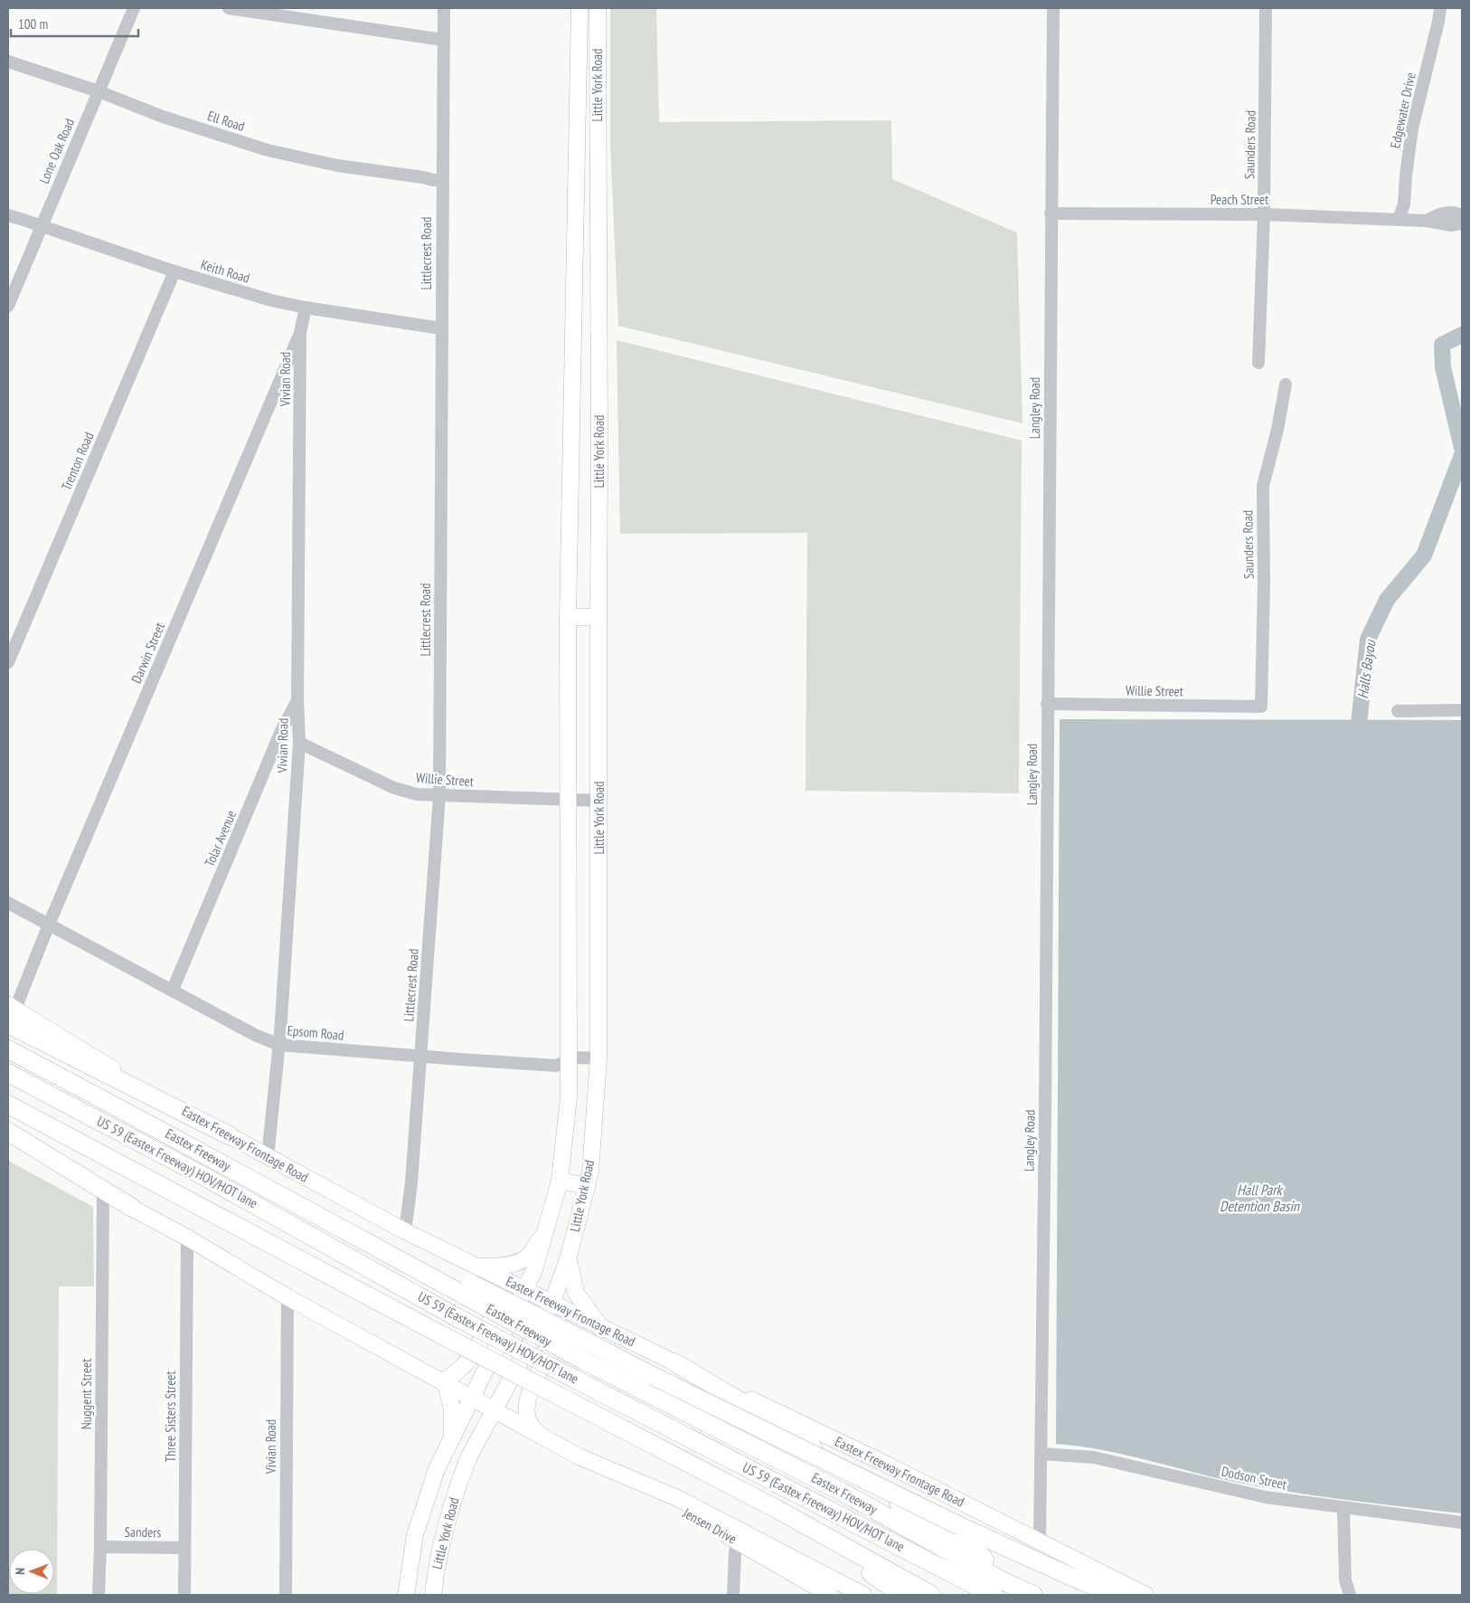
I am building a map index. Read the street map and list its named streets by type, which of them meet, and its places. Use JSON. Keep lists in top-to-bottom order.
{
  "streets": {
    "highway": ["Eastex Freeway", "US 59 (Eastex Freeway) HOV/HOT lane"],
    "main road": ["Little York Road", "Eastex Freeway Frontage Road", "Jensen Drive"],
    "street": [
      "Edgewater Drive",
      "Ell Road",
      "Saunders Road",
      "Lone Oak Road",
      "Peach Street",
      "Littlecrest Road",
      "Keith Road",
      "Vivian Road",
      "Langley Road",
      "Trenton Road",
      "Darwin Street",
      "Willie Street",
      "Tolar Avenue",
      "Epsom Road",
      "Nuggent Street",
      "Three Sisters Street",
      "Dodson Street",
      "Sanders"
    ]
  },
  "crossings": [
    ["Little York Road", "Willie Street"],
    ["Little York Road", "Epsom Road"],
    ["Little York Road", "Eastex Freeway Frontage Road"],
    ["Edgewater Drive", "Peach Street"],
    ["Ell Road", "Lone Oak Road"],
    ["Ell Road", "Littlecrest Road"],
    ["Saunders Road", "Peach Street"],
    ["Saunders Road", "Willie Street"],
    ["Lone Oak Road", "Keith Road"],
    ["Peach Street", "Langley Road"],
    ["Littlecrest Road", "Keith Road"],
    ["Littlecrest Road", "Willie Street"],
    ["Littlecrest Road", "Epsom Road"],
    ["Littlecrest Road", "Eastex Freeway Frontage Road"],
    ["Keith Road", "Trenton Road"],
    ["Keith Road", "Darwin Street"],
    ["Vivian Road", "Darwin Street"],
    ["Vivian Road", "Willie Street"],
    ["Vivian Road", "Tolar Avenue"],
    ["Vivian Road", "Epsom Road"],
    ["Vivian Road", "Eastex Freeway Frontage Road"],
    ["Langley Road", "Willie Street"],
    ["Langley Road", "Eastex Freeway Frontage Road"],
    ["Langley Road", "Dodson Street"],
    ["Darwin Street", "Epsom Road"],
    ["Tolar Avenue", "Epsom Road"],
    ["Eastex Freeway", "US 59 (Eastex Freeway) HOV/HOT lane"],
    ["Nuggent Street", "Sanders"],
    ["Three Sisters Street", "Sanders"]
  ],
  "water": ["Halls Bayou", "Hall Park Detention Basin"],
  "scale_bar": "100 m",
  "north": "left"
}
